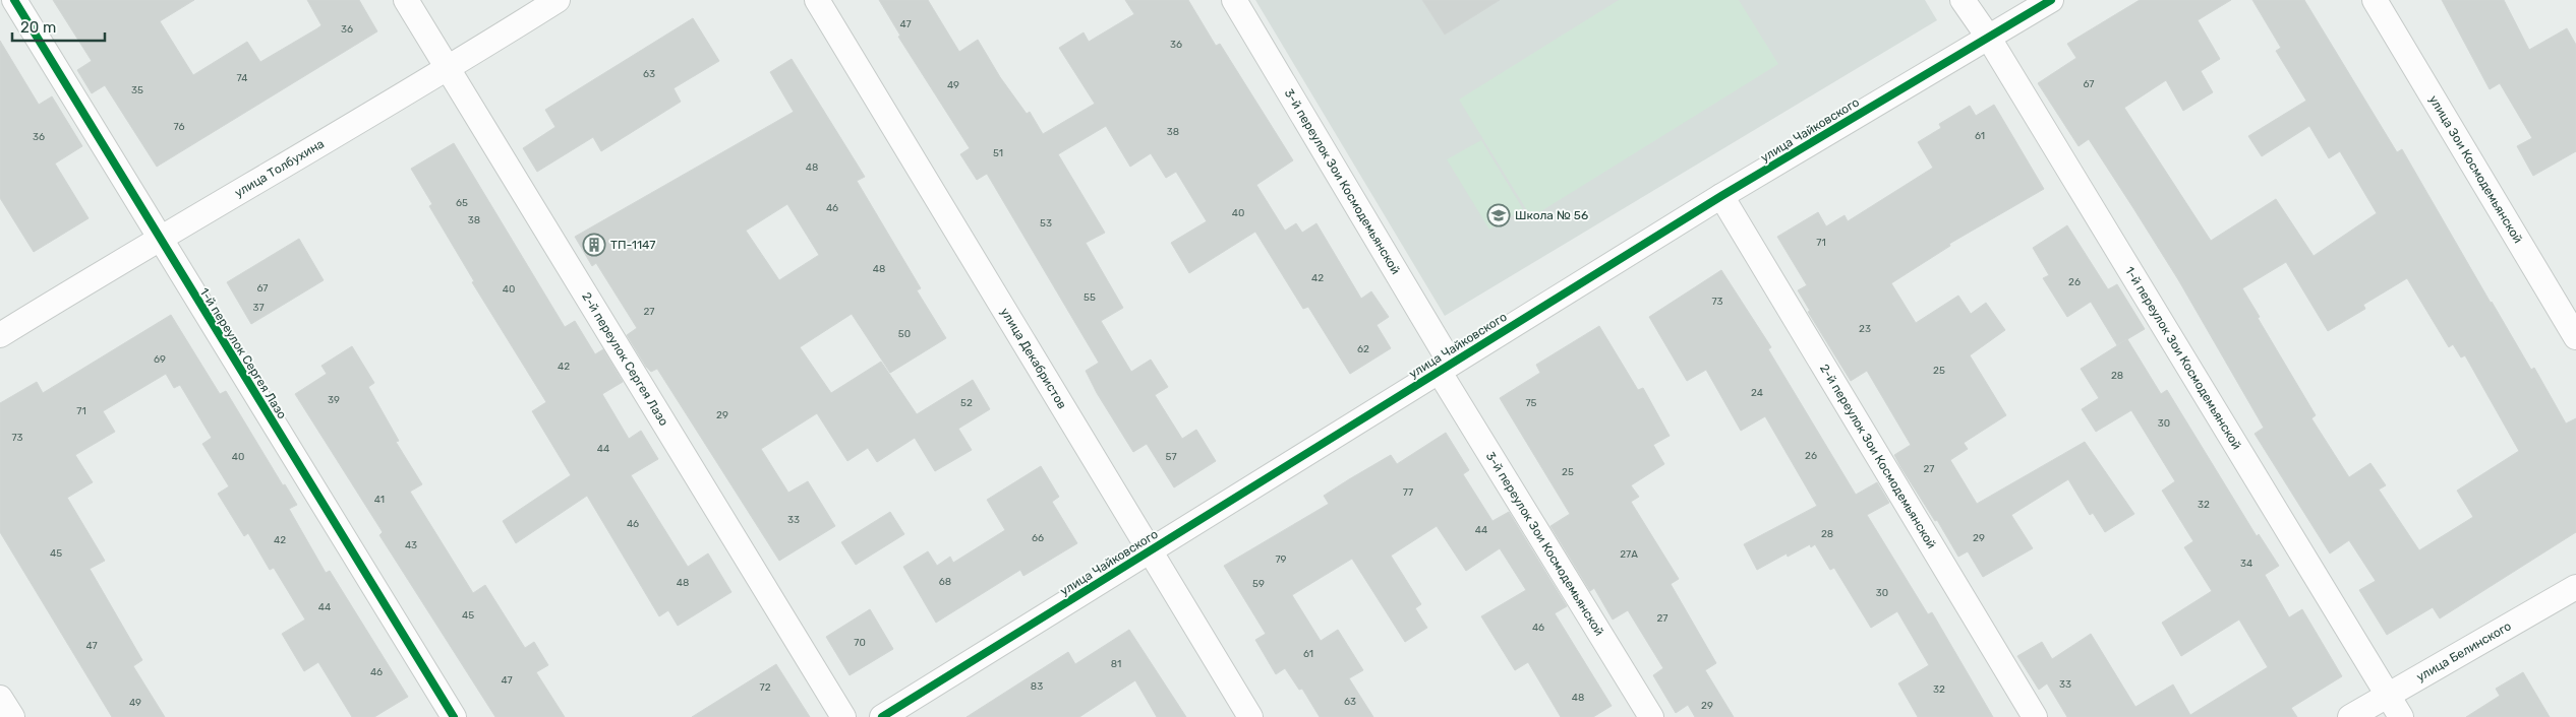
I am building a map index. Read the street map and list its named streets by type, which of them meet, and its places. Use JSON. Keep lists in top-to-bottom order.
{
  "streets": {
    "street": [
      "улица Чайковского",
      "улица Толбухина",
      "улица Зои Космодемьянской",
      "3-й переулок Зои Космодемьянской",
      "1-й переулок Сергея Лазо",
      "1-й переулок Зои Космодемьянской",
      "2-й переулок Сергея Лазо",
      "улица Декабристов",
      "2-й переулок Зои Космодемьянской",
      "улица Белинского"
    ]
  },
  "crossings": [
    ["улица Чайковского", "3-й переулок Зои Космодемьянской"],
    ["улица Чайковского", "1-й переулок Зои Космодемьянской"],
    ["улица Чайковского", "улица Декабристов"],
    ["улица Чайковского", "2-й переулок Зои Космодемьянской"],
    ["улица Толбухина", "1-й переулок Сергея Лазо"],
    ["улица Толбухина", "2-й переулок Сергея Лазо"],
    ["1-й переулок Зои Космодемьянской", "улица Белинского"]
  ],
  "places": {
    "school or university": ["Школа № 56"],
    "building": ["ТП-1147"]
  },
  "house_numbers": [
    "47",
    "36",
    "36",
    "63",
    "74",
    "67",
    "49",
    "35",
    "76",
    "38",
    "61",
    "36",
    "51",
    "48",
    "65",
    "46",
    "40",
    "38",
    "53",
    "71",
    "48",
    "42",
    "26",
    "67",
    "40",
    "55",
    "73",
    "37",
    "27",
    "23",
    "50",
    "62",
    "69",
    "42",
    "25",
    "28",
    "24",
    "39",
    "52",
    "75",
    "71",
    "29",
    "30",
    "73",
    "44",
    "26",
    "40",
    "57",
    "27",
    "25",
    "77",
    "41",
    "32",
    "33",
    "46",
    "44",
    "28",
    "66",
    "29",
    "42",
    "43",
    "45",
    "27А",
    "79",
    "34",
    "68",
    "48",
    "59",
    "30",
    "44",
    "45",
    "27",
    "46",
    "70",
    "47",
    "61",
    "81",
    "46",
    "47",
    "33",
    "83",
    "72",
    "32",
    "48",
    "63",
    "49",
    "29"
  ],
  "scale_bar": "20 m"
}
